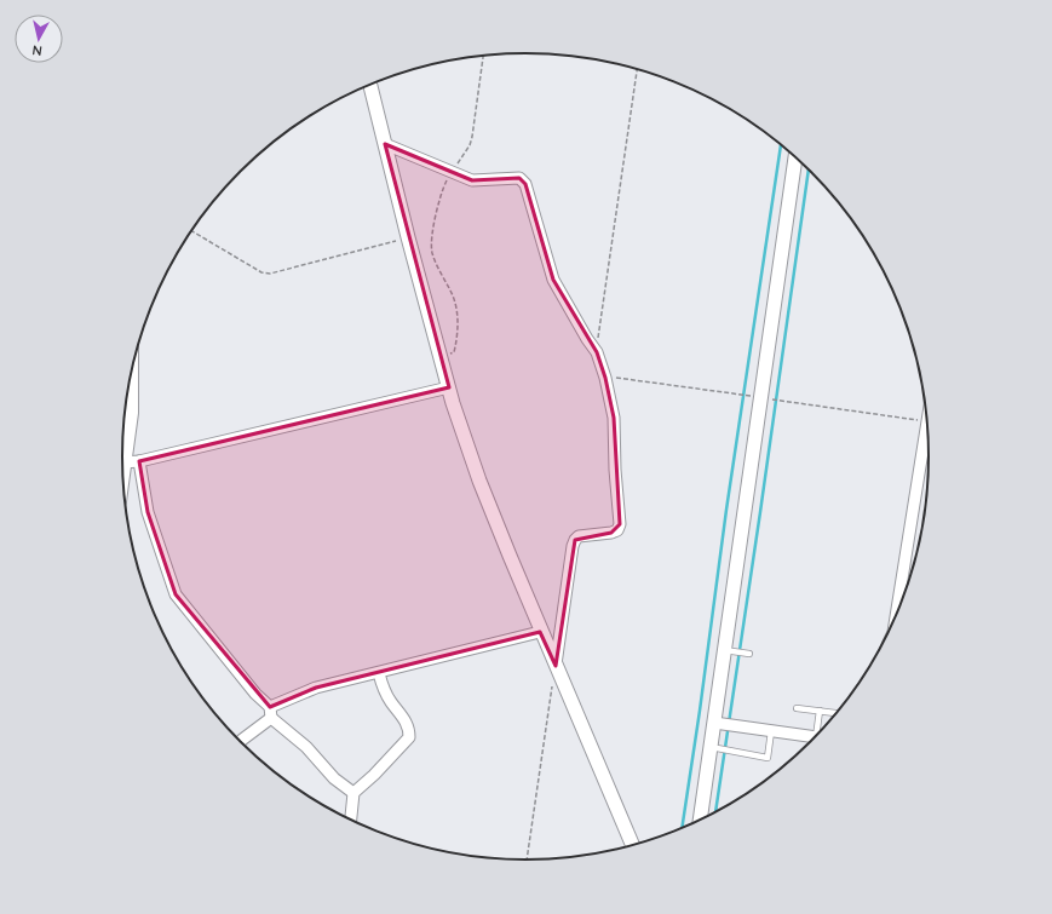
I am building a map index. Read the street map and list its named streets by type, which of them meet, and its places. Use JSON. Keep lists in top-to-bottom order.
{
  "north": "bottom"
}
